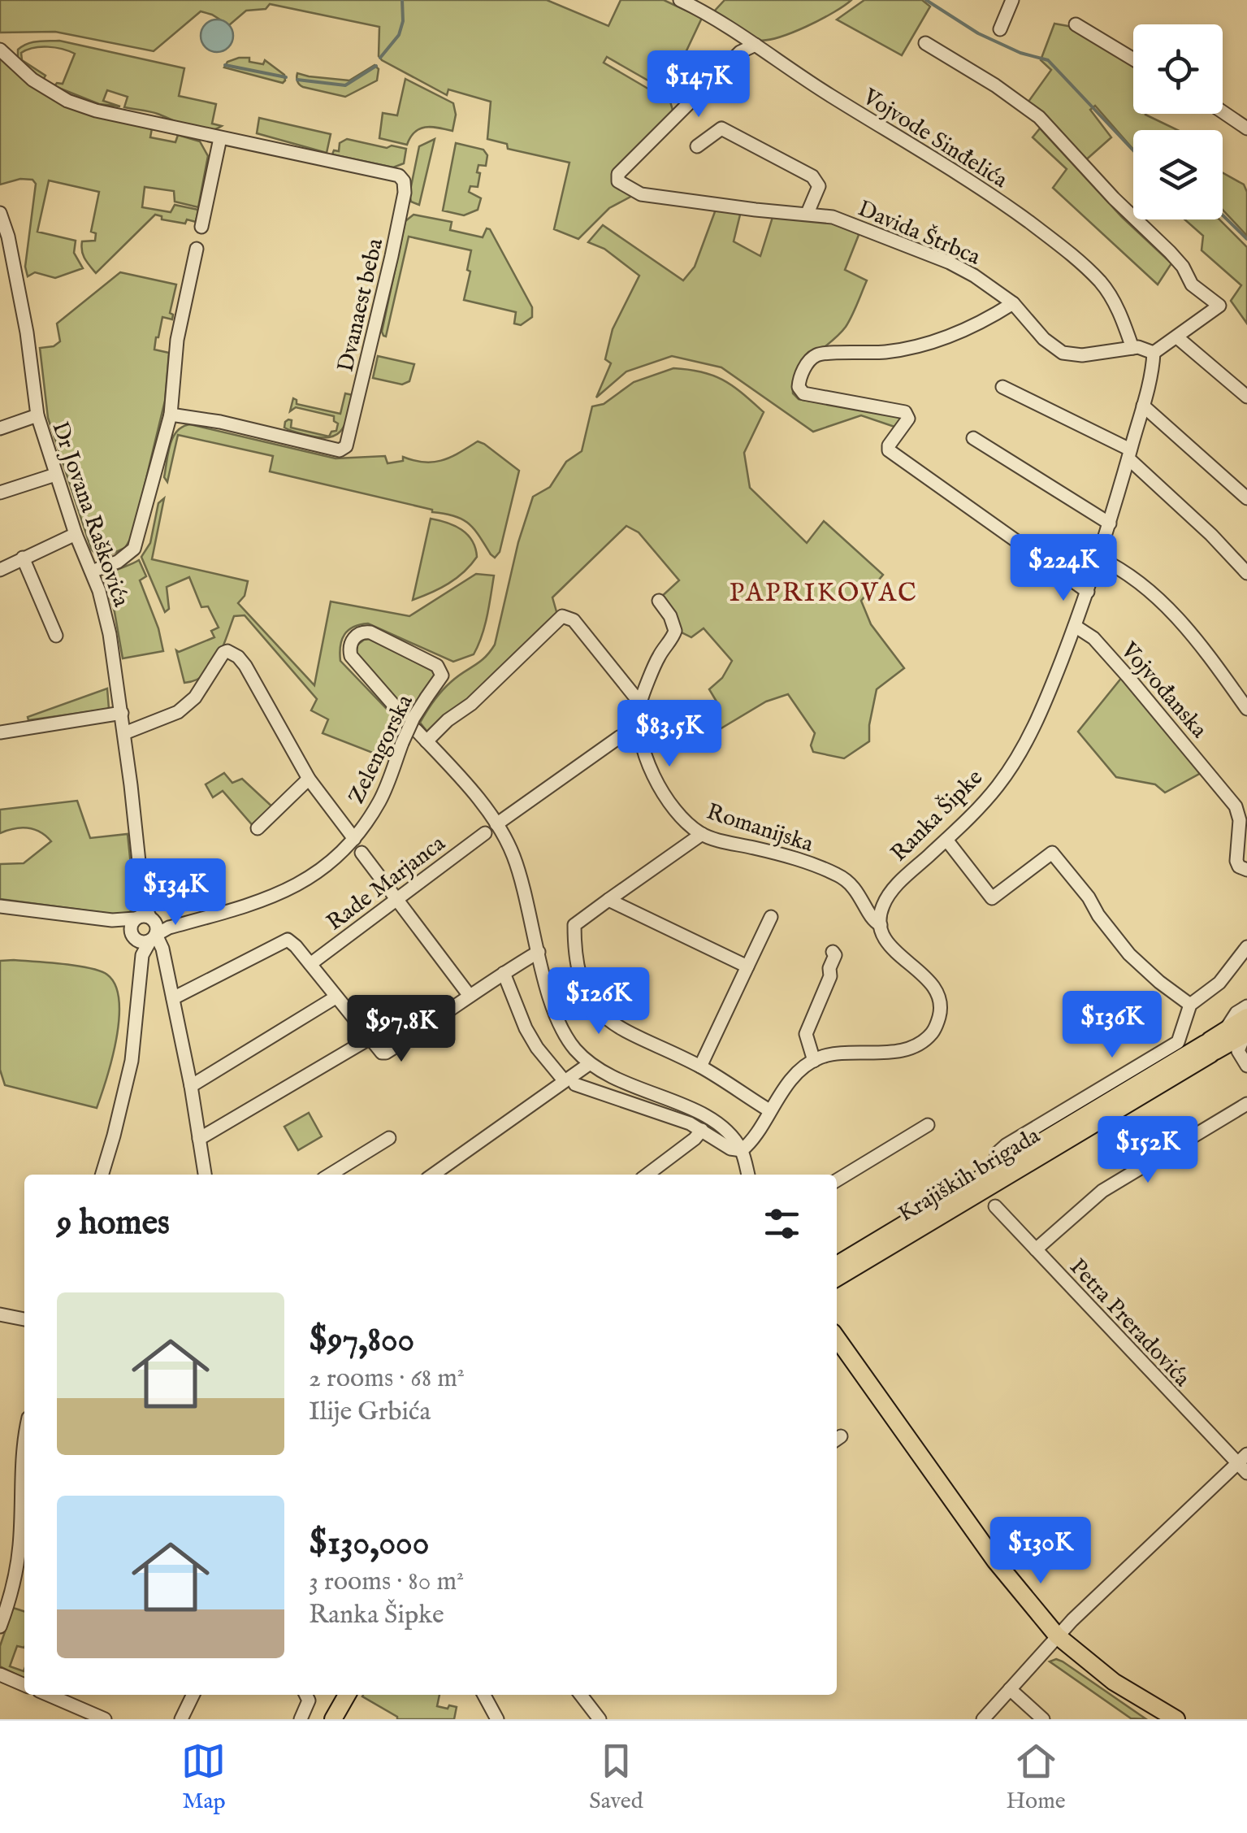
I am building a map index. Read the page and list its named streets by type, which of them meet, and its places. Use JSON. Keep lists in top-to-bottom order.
{
  "streets": {
    "main road": ["Krajiških brigada"],
    "street": [
      "Vojvode Sinđelića",
      "Davida Štrbca",
      "Dvanaest beba",
      "Dr Jovana Raškovića",
      "Vojvođanska",
      "Zelengorska",
      "Ranka Šipke",
      "Romanijska",
      "Rade Marjanca",
      "Petra Preradovića"
    ]
  },
  "crossings": [
    ["Vojvode Sinđelića", "Davida Štrbca"],
    ["Davida Štrbca", "Ranka Šipke"],
    ["Dr Jovana Raškovića", "Zelengorska"],
    ["Vojvođanska", "Ranka Šipke"],
    ["Ranka Šipke", "Romanijska"]
  ],
  "districts": ["PAPRIKOVAC"],
  "page": {
    "price": [
      "$147K",
      "$224K",
      "$83.5K",
      "$134K",
      "$126K",
      "$136K",
      "$97.8K",
      "$152K",
      "$130K"
    ],
    "heading": "9 homes",
    "list": [
      {
        "name": "$97,800",
        "note": "2 rooms · 68 m² · Ilije Grbića"
      },
      {
        "name": "$130,000",
        "note": "3 rooms · 80 m² · Ranka Šipke"
      }
    ],
    "tabs": ["Map", "Saved", "Home"]
  }
}
